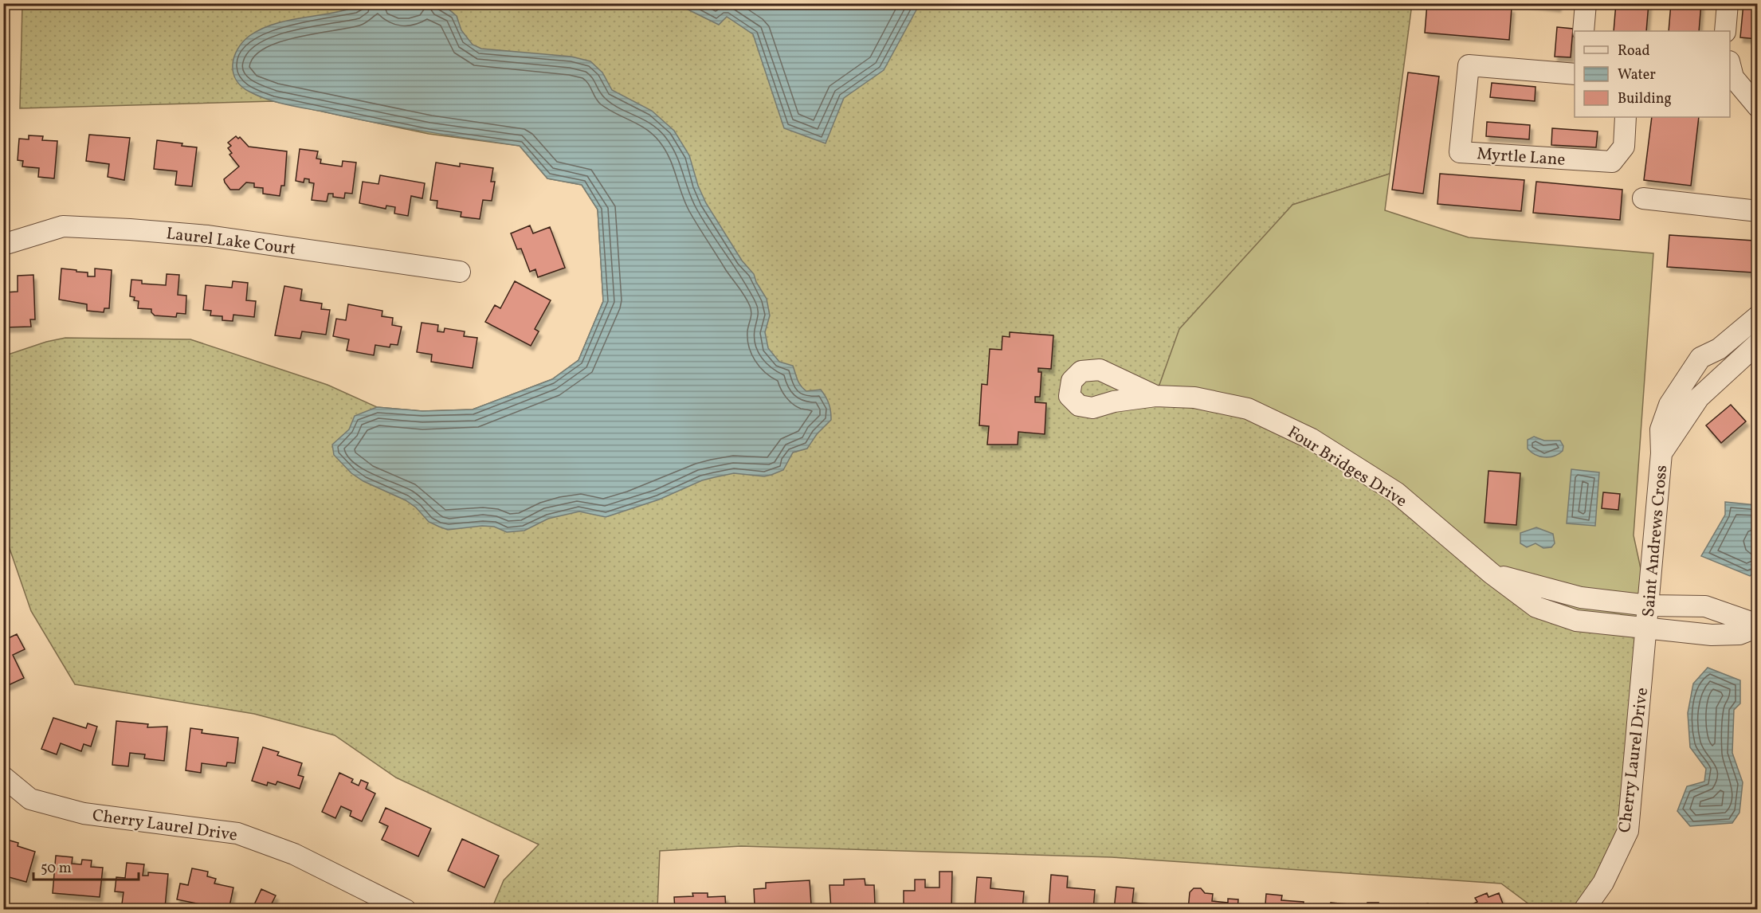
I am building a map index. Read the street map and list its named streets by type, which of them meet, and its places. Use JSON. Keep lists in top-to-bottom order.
{
  "streets": {
    "street": [
      "Myrtle Lane",
      "Laurel Lake Court",
      "Four Bridges Drive",
      "Saint Andrews Cross",
      "Cherry Laurel Drive"
    ]
  },
  "crossings": [
    ["Four Bridges Drive", "Saint Andrews Cross"],
    ["Four Bridges Drive", "Cherry Laurel Drive"],
    ["Saint Andrews Cross", "Cherry Laurel Drive"]
  ],
  "legend": ["Road", "Water", "Building"],
  "scale_bar": "50 m"
}
